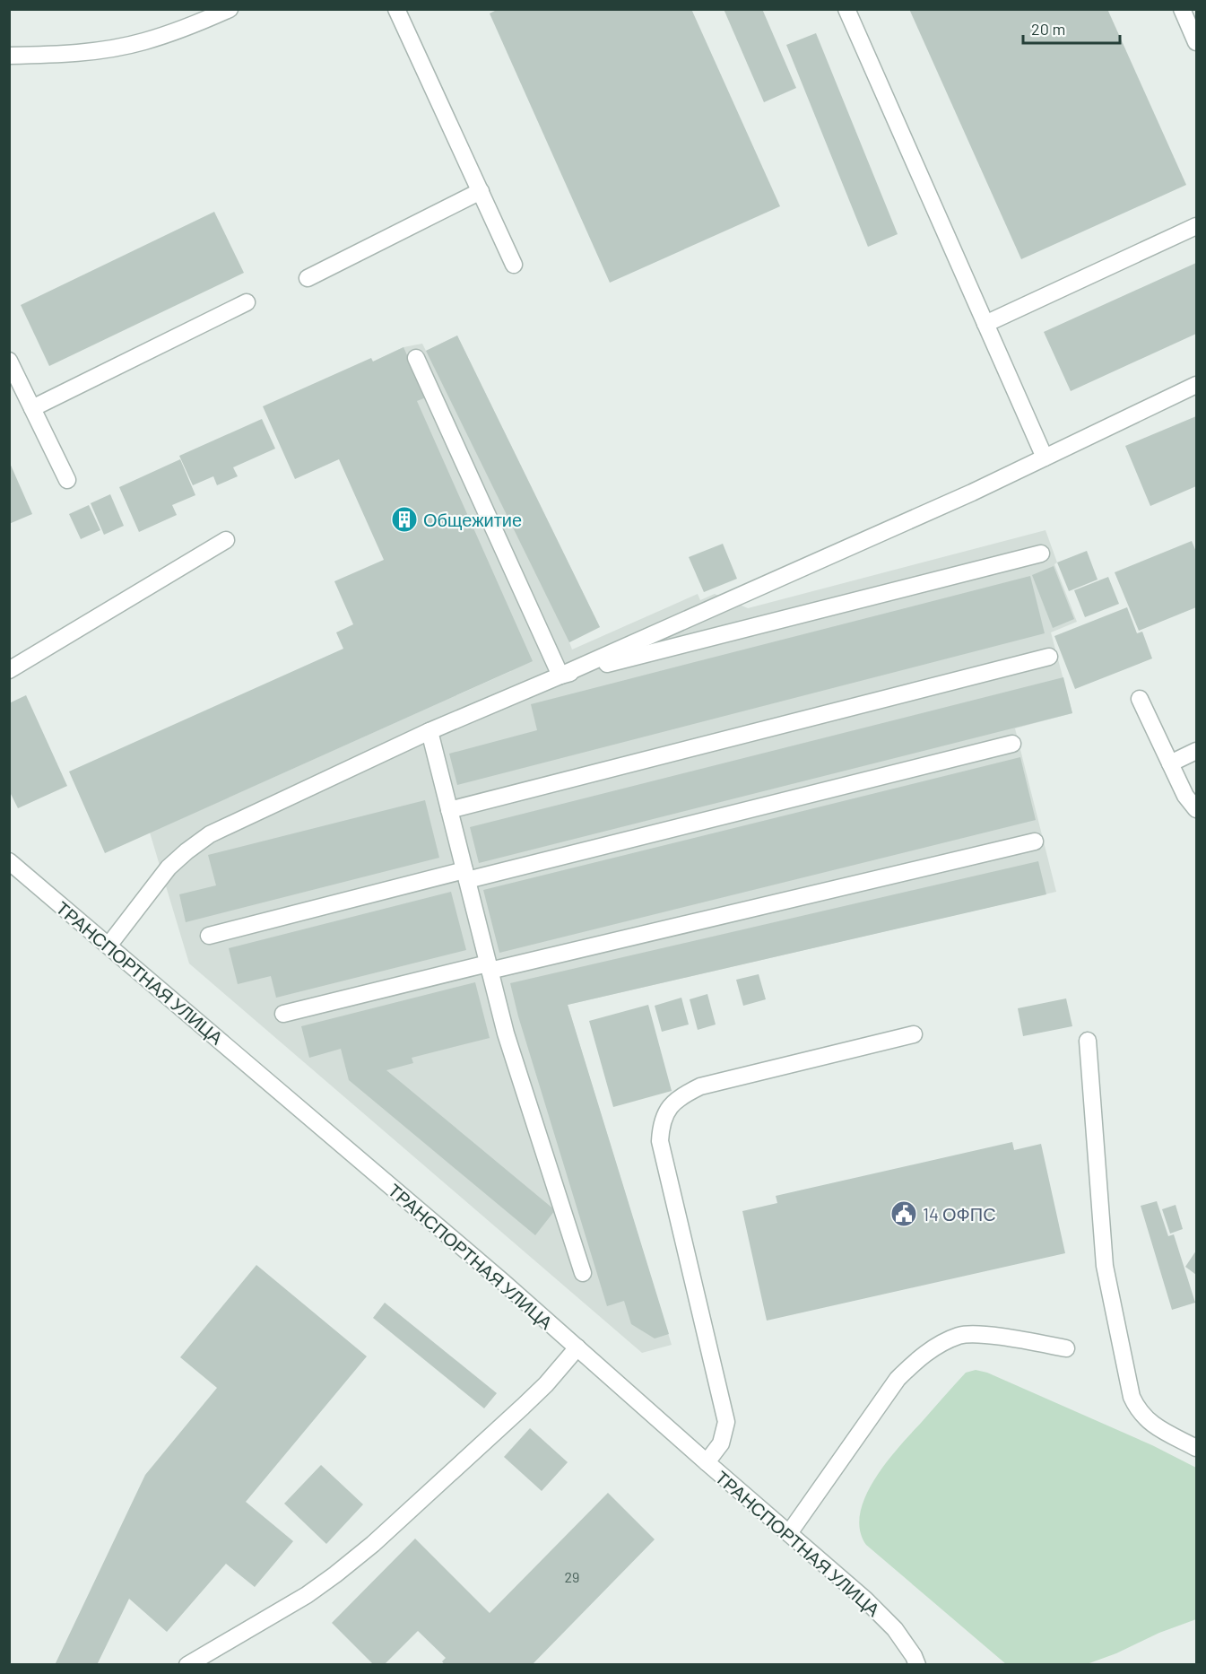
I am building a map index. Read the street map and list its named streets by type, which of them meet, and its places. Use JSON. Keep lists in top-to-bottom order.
{
  "streets": {
    "street": ["ТРАНСПОРТНАЯ УЛИЦА"]
  },
  "places": {
    "building": ["Общежитие"],
    "public building": ["14 ОФПС"]
  },
  "house_numbers": ["29"],
  "scale_bar": "20 m"
}
